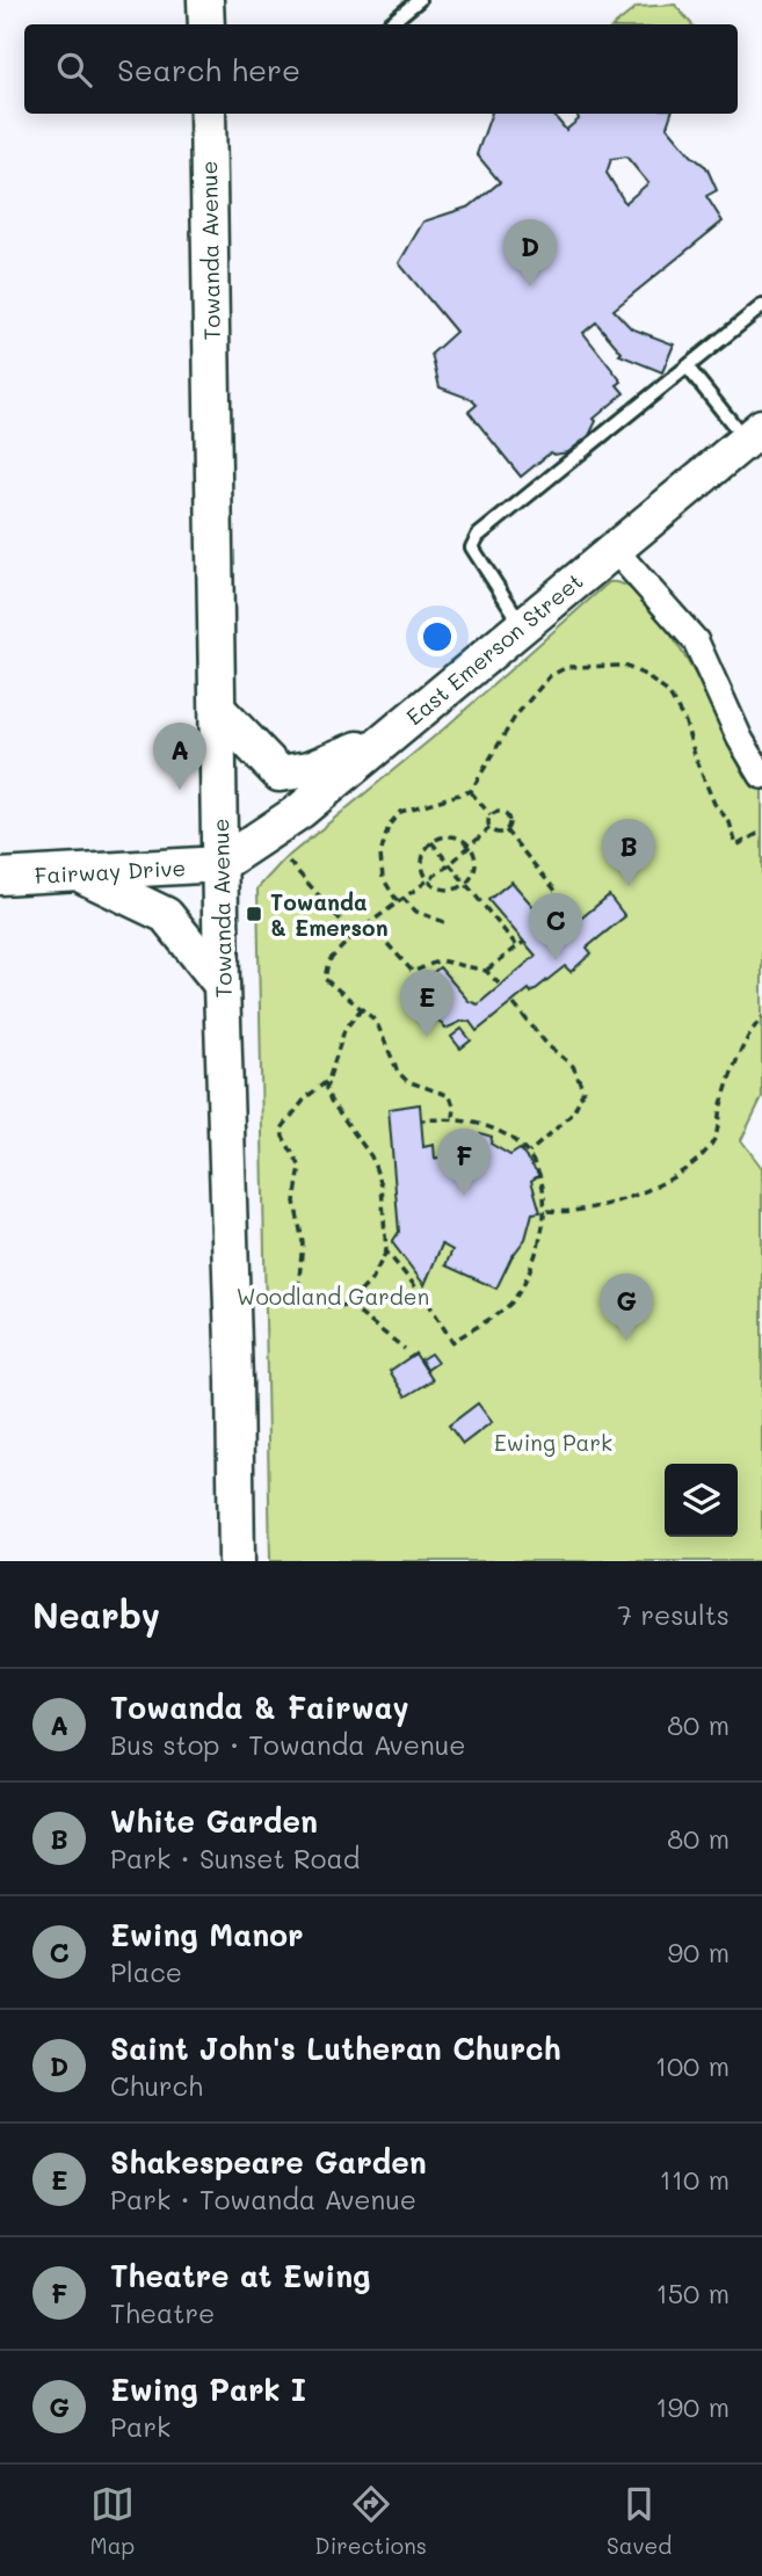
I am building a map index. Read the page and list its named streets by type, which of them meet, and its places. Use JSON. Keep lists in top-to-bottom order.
{
  "streets": {
    "main road": ["Towanda Avenue", "East Emerson Street", "Fairway Drive"]
  },
  "crossings": [
    ["Towanda Avenue", "East Emerson Street"],
    ["Towanda Avenue", "Fairway Drive"],
    ["East Emerson Street", "Fairway Drive"]
  ],
  "parks": ["Woodland Garden", "Ewing Park"],
  "places": {
    "transit": ["Towanda & Emerson"]
  },
  "page": {
    "search": "Search here",
    "pins": [
      "D",
      "A",
      "B",
      "C",
      "E",
      "F",
      "G"
    ],
    "heading": ["Nearby", "7 results"],
    "list": [
      {
        "mark": "A",
        "name": "Towanda & Fairway",
        "note": "Bus stop · Towanda Avenue",
        "value": "80 m"
      },
      {
        "mark": "B",
        "name": "White Garden",
        "note": "Park · Sunset Road",
        "value": "80 m"
      },
      {
        "mark": "C",
        "name": "Ewing Manor",
        "note": "Place",
        "value": "90 m"
      },
      {
        "mark": "D",
        "name": "Saint John's Lutheran Church",
        "note": "Church",
        "value": "100 m"
      },
      {
        "mark": "E",
        "name": "Shakespeare Garden",
        "note": "Park · Towanda Avenue",
        "value": "110 m"
      },
      {
        "mark": "F",
        "name": "Theatre at Ewing",
        "note": "Theatre",
        "value": "150 m"
      },
      {
        "mark": "G",
        "name": "Ewing Park I",
        "note": "Park",
        "value": "190 m"
      }
    ],
    "nav": ["Map", "Directions", "Saved"]
  }
}
